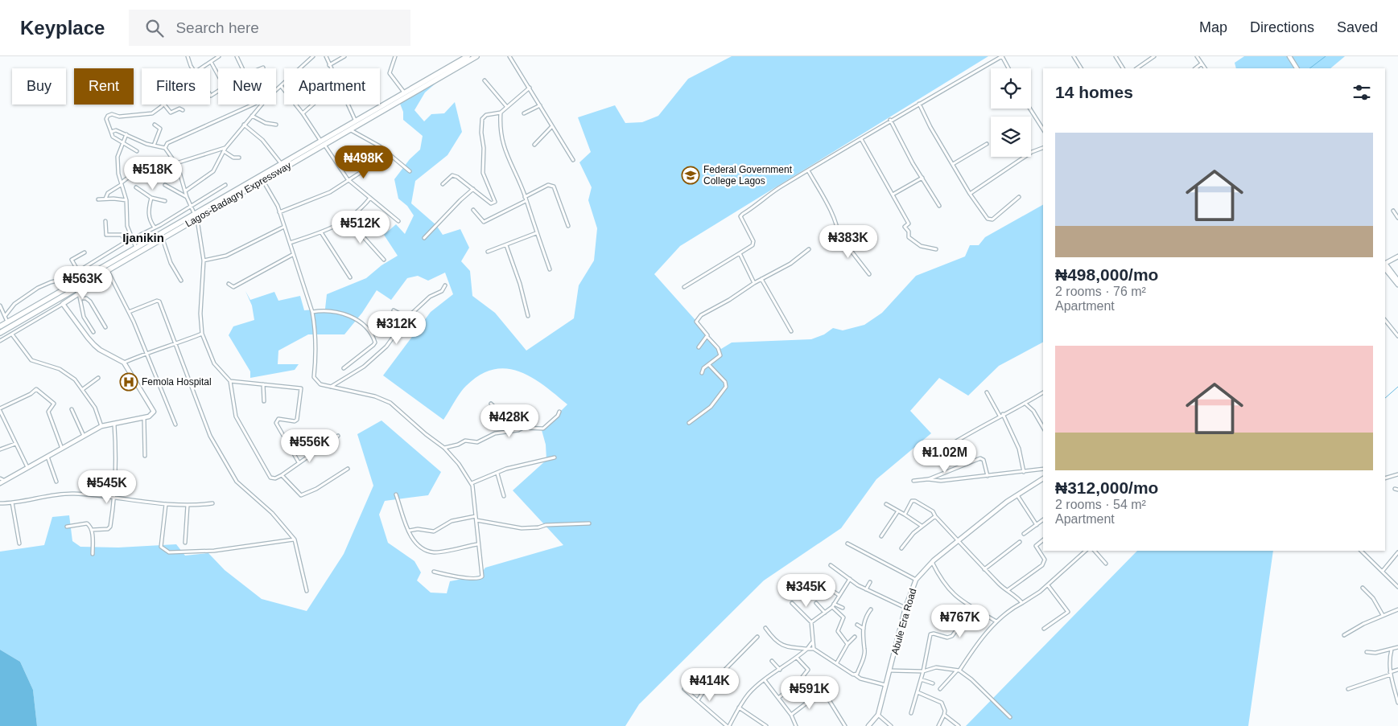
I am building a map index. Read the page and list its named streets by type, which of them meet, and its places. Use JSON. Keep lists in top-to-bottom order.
{
  "streets": {
    "highway": ["Lagos-Badagry Expressway"],
    "street": ["Abule Era Road"]
  },
  "districts": ["Ijanikin"],
  "places": {
    "school or university": ["Federal Government College Lagos"],
    "hospital": ["Femola Hospital"]
  },
  "page": {
    "header": "Keyplace",
    "search": "Search here",
    "nav": ["Map", "Directions", "Saved"],
    "chip": [
      "Buy",
      "Rent",
      "Filters",
      "New",
      "Apartment"
    ],
    "heading": "14 homes",
    "list": [
      {
        "name": "₦498,000/mo",
        "note": "2 rooms · 76 m² · Apartment"
      },
      {
        "name": "₦312,000/mo",
        "note": "2 rooms · 54 m² · Apartment"
      }
    ],
    "price": [
      "₦498K",
      "₦518K",
      "₦512K",
      "₦383K",
      "₦563K",
      "₦312K",
      "₦428K",
      "₦556K",
      "₦1.02M",
      "₦545K",
      "₦345K",
      "₦767K",
      "₦414K",
      "₦591K"
    ]
  }
}
